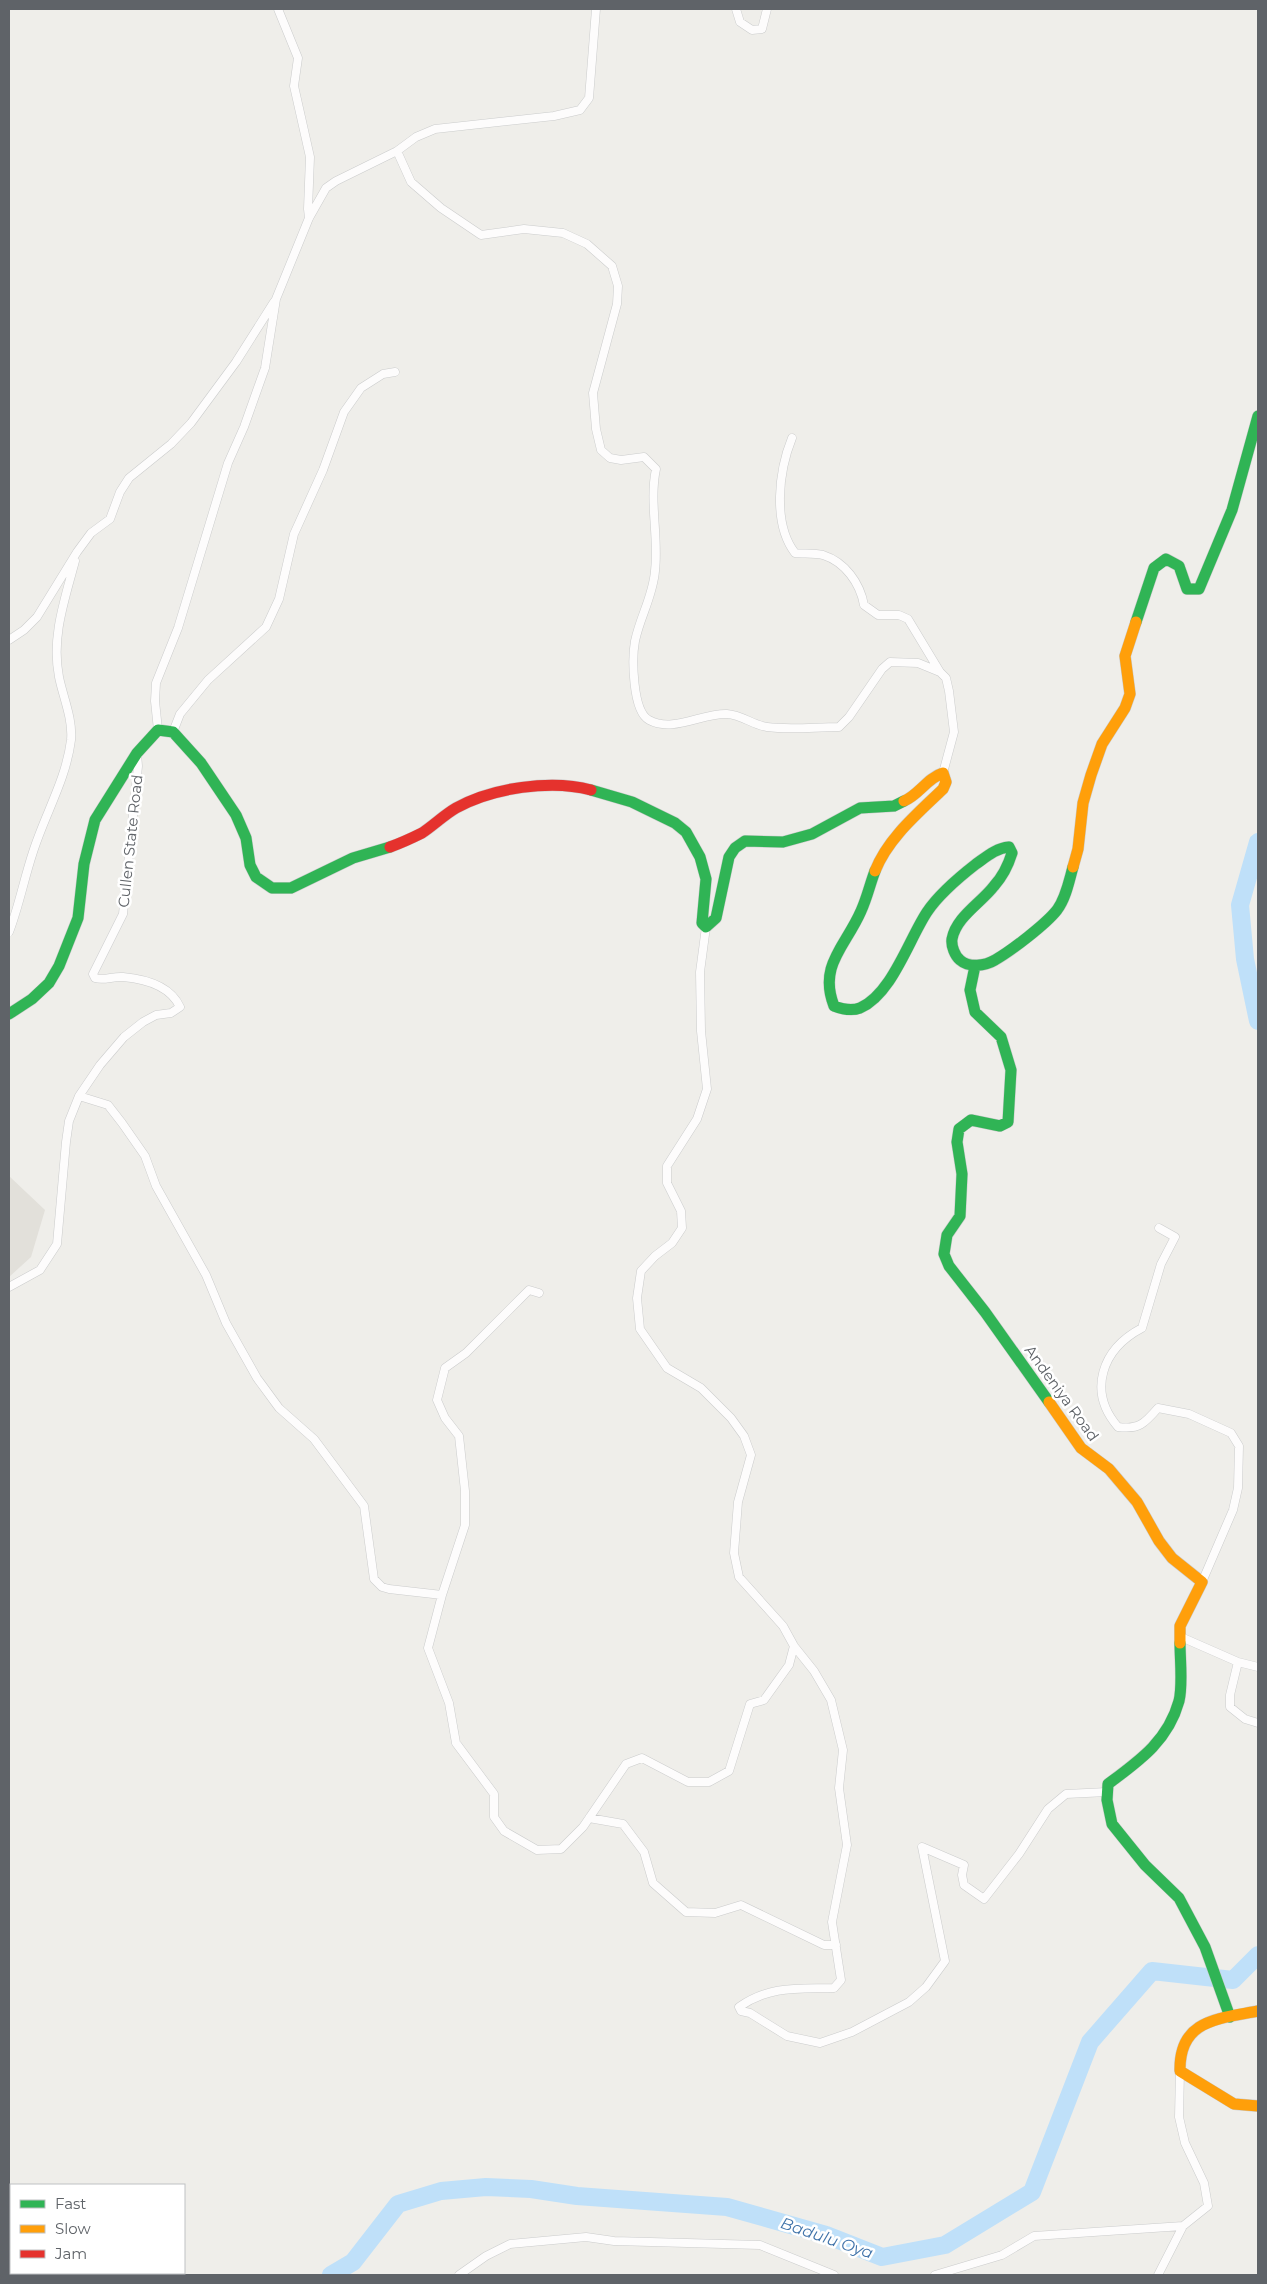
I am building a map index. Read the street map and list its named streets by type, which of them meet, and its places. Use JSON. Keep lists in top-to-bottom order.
{
  "streets": {
    "street": ["Cullen State Road", "Andeniya Road"]
  },
  "water": ["Badulu Oya"],
  "legend": ["Fast", "Slow", "Jam"]
}
